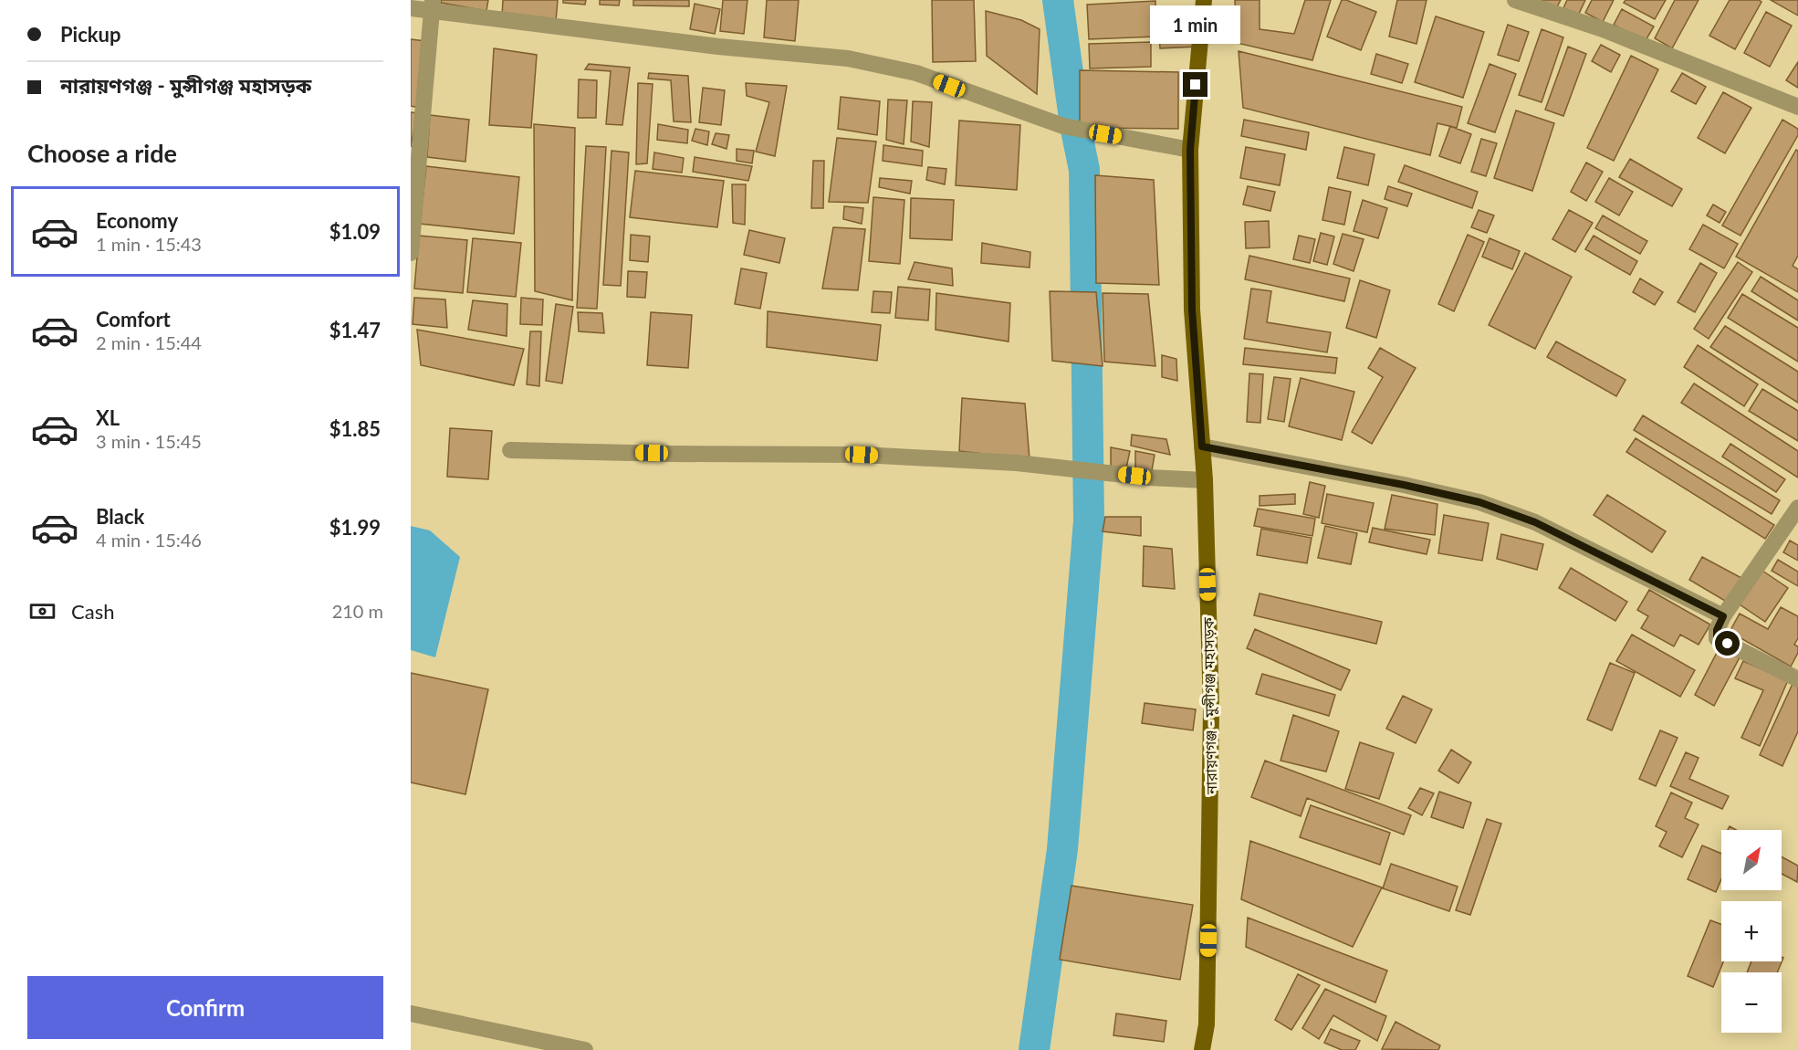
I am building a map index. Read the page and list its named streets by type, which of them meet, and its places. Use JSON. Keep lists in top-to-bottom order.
{
  "streets": {
    "main road": ["নারায়ণগঞ্জ - মুন্সীগঞ্জ মহাসড়ক"]
  },
  "north": "top right",
  "page": {
    "banner": ["Pickup", "নারায়ণগঞ্জ - মুন্সীগঞ্জ মহাসড়ক"],
    "bubble": "1 min",
    "heading": "Choose a ride",
    "list": [
      {
        "name": "Economy",
        "note": "1 min · 15:43",
        "value": "$1.09"
      },
      {
        "name": "Comfort",
        "note": "2 min · 15:44",
        "value": "$1.47"
      },
      {
        "name": "XL",
        "note": "3 min · 15:45",
        "value": "$1.85"
      },
      {
        "name": "Black",
        "note": "4 min · 15:46",
        "value": "$1.99"
      }
    ],
    "pay": ["Cash", "210 m"],
    "map_buttons": ["+", "−"],
    "buttons": "Confirm"
  }
}
